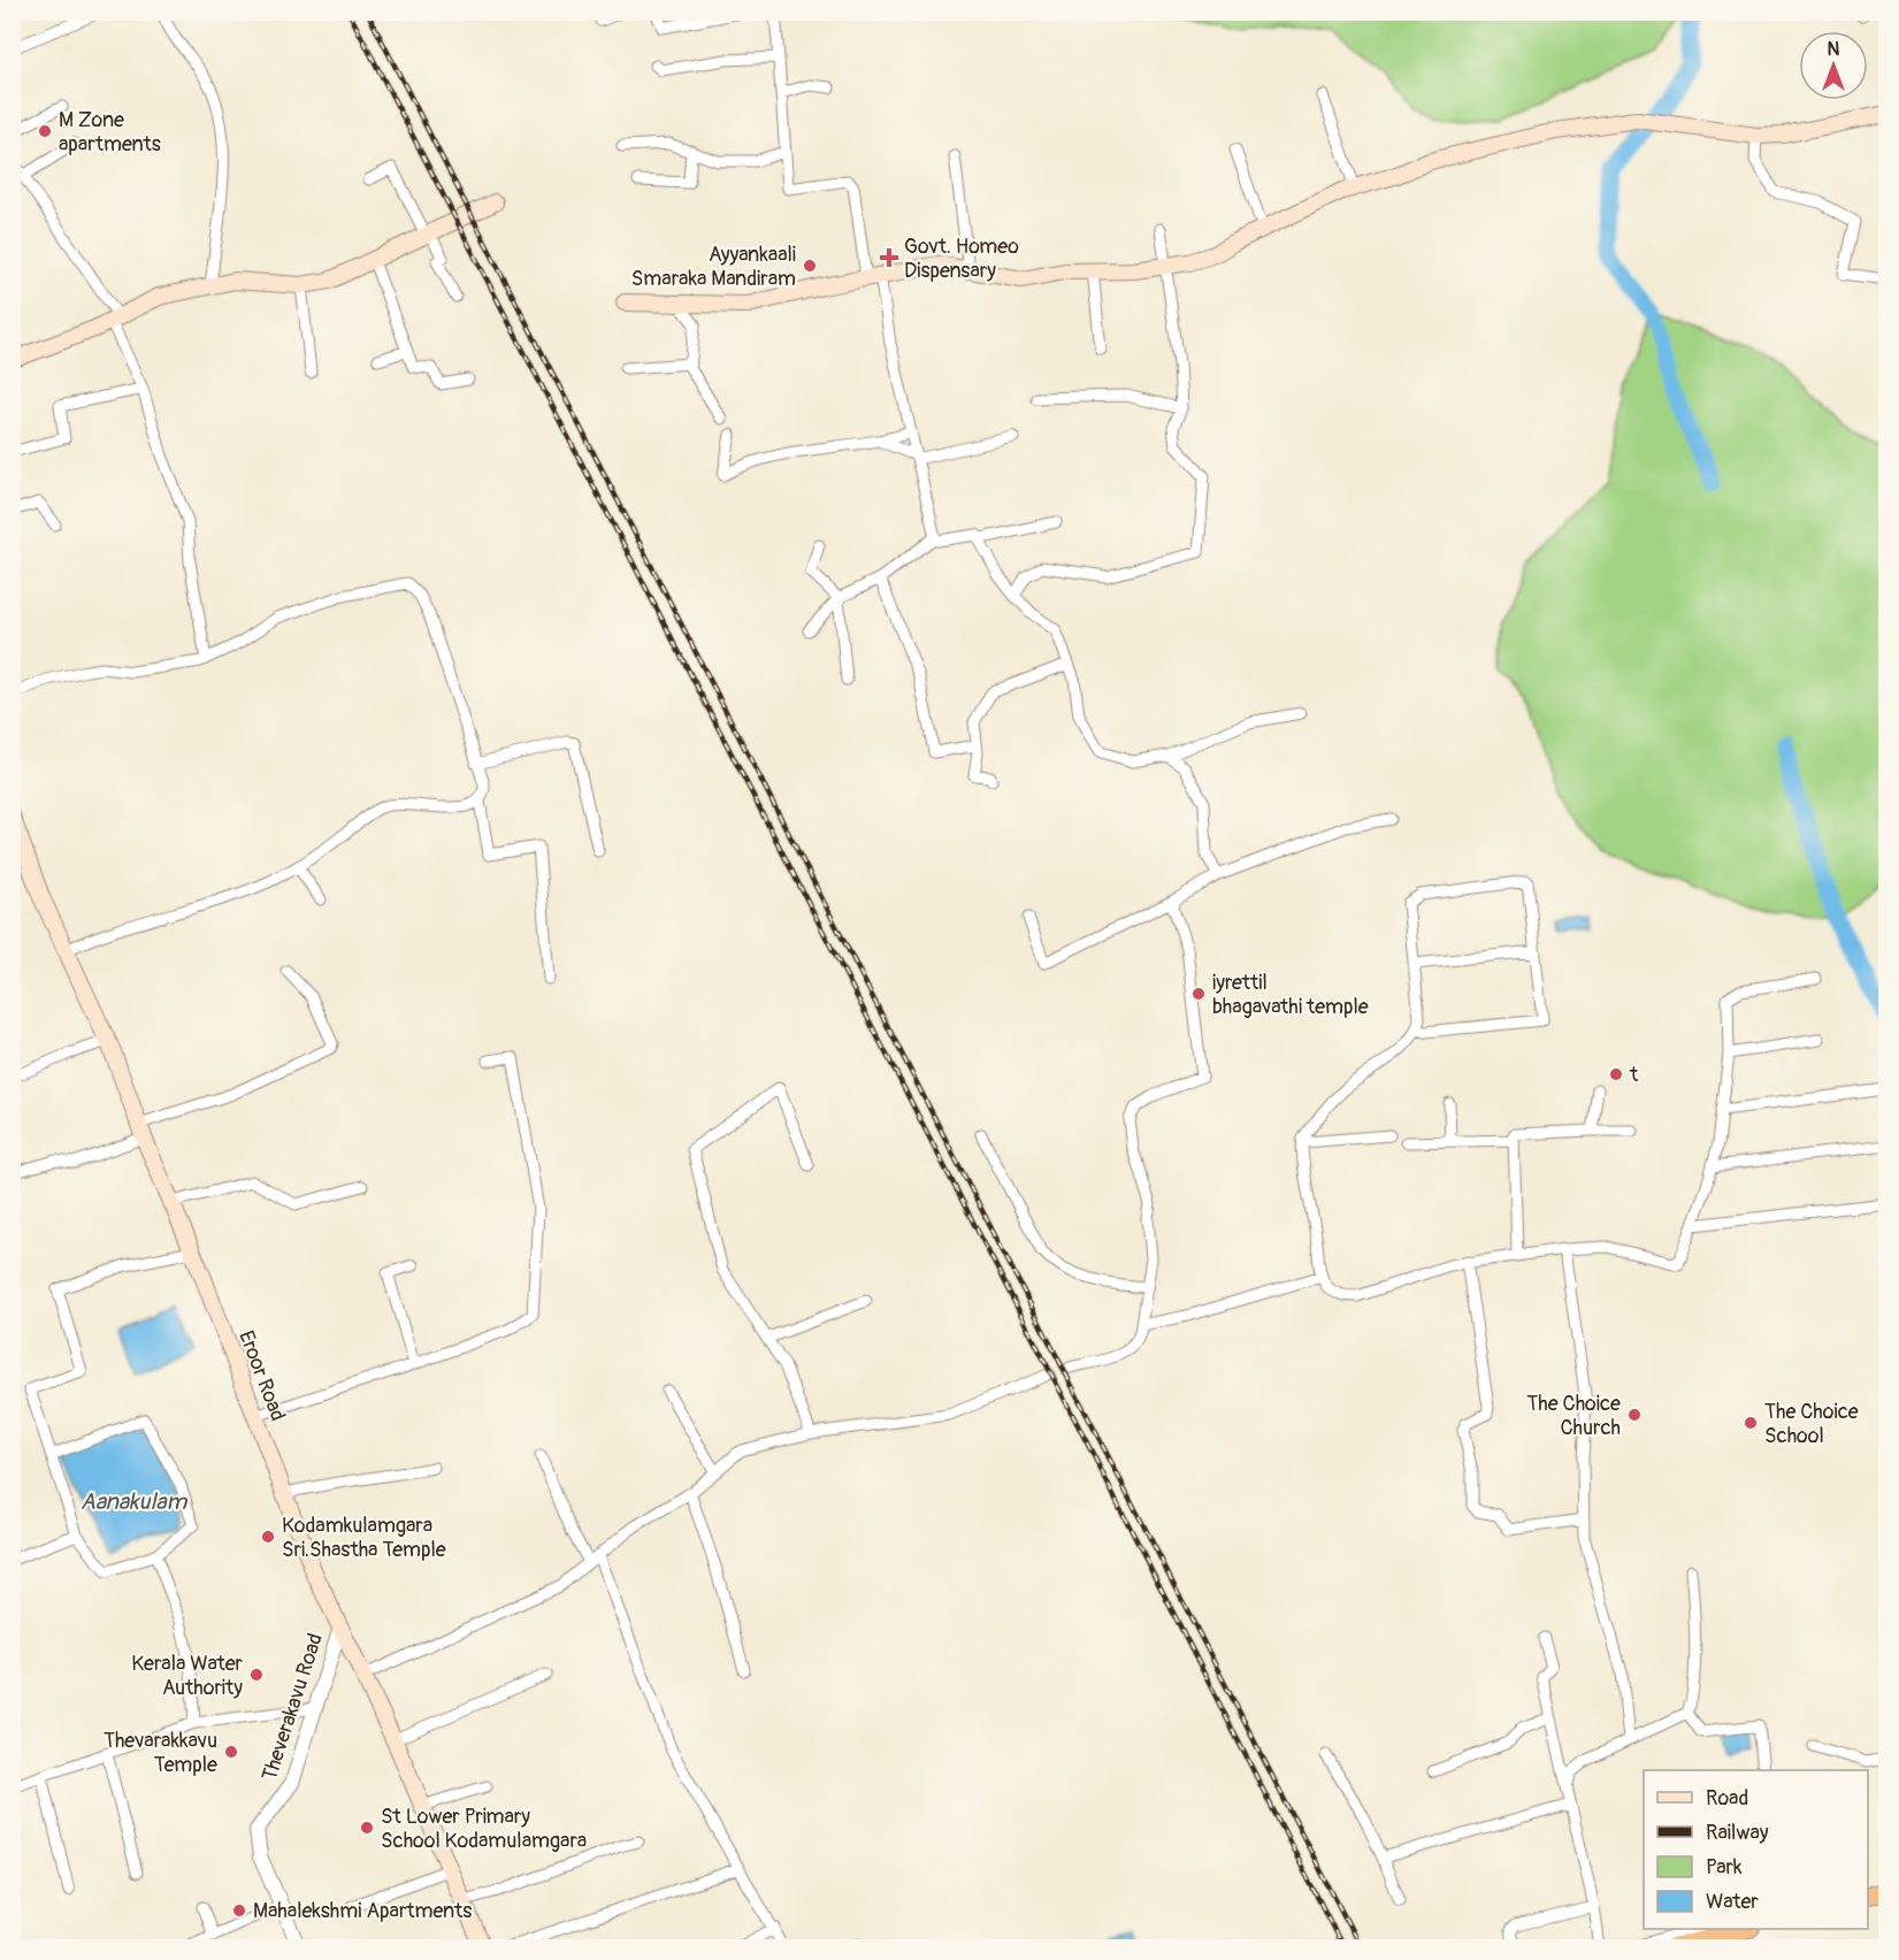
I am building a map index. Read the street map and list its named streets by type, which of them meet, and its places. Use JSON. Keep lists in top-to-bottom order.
{
  "streets": {
    "main road": ["Eroor Road"],
    "street": ["Theverakavu Road"]
  },
  "crossings": [
    ["Eroor Road", "Theverakavu Road"]
  ],
  "water": ["Aanakulam"],
  "places": {
    "other": [
      "M Zone apartments",
      "Ayyankaali Smaraka Mandiram",
      "iyrettil bhagavathi temple",
      "t",
      "The Choice Church",
      "The Choice School",
      "Kodamkulamgara Sri.Shastha Temple",
      "Kerala Water Authority",
      "Thevarakkavu Temple",
      "St Lower Primary School Kodamulamgara",
      "Mahalekshmi Apartments"
    ],
    "health": ["Govt. Homeo Dispensary"]
  },
  "legend": [
    "Road",
    "Railway",
    "Park",
    "Water"
  ],
  "north": "top"
}
